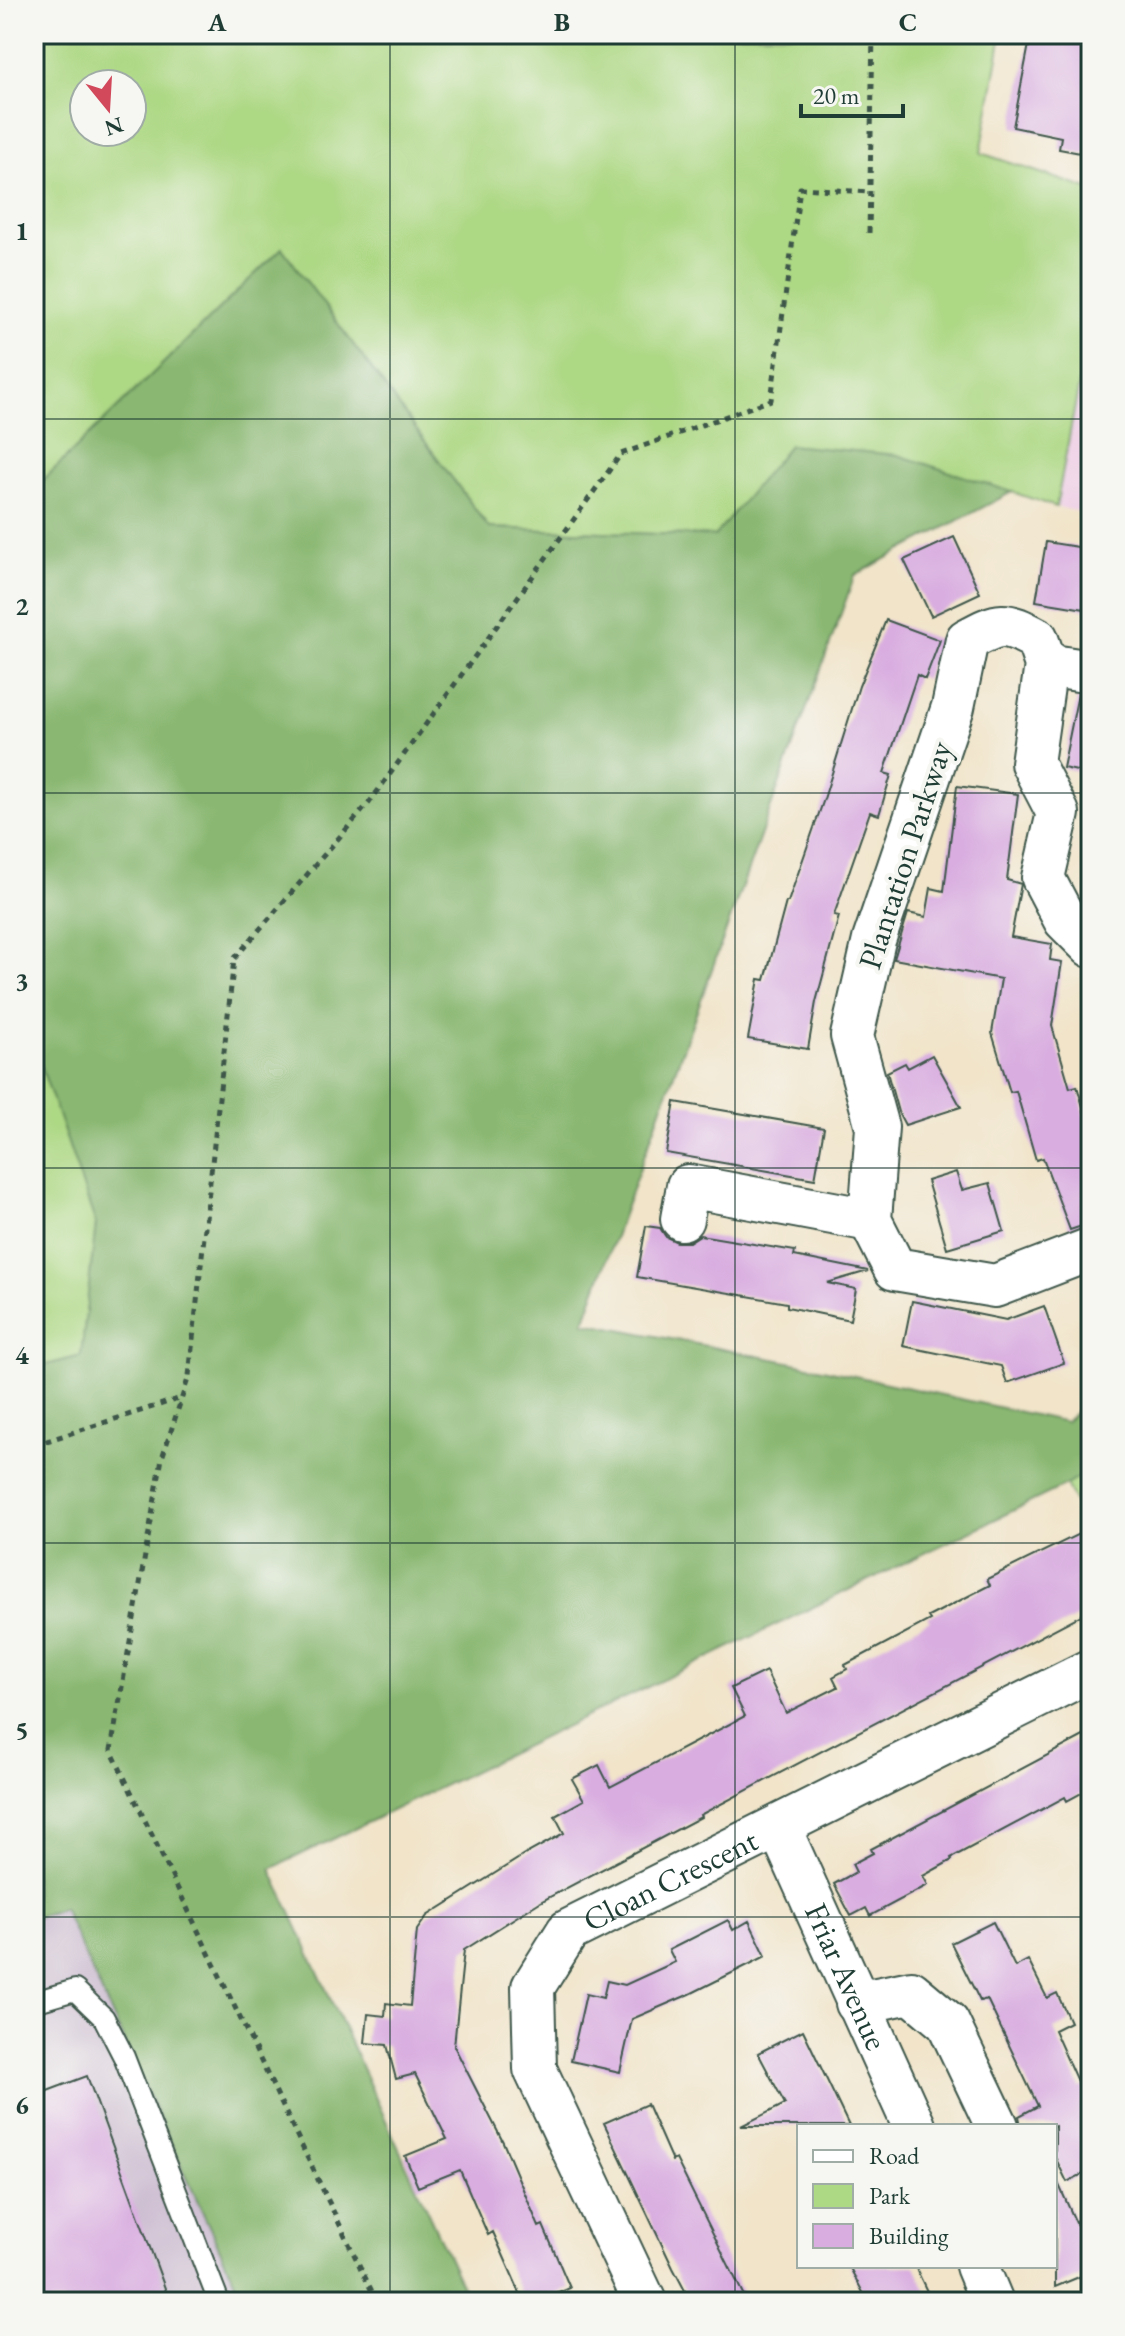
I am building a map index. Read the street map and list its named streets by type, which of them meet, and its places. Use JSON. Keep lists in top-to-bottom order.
{
  "streets": {
    "street": ["Plantation Parkway", "Cloan Crescent", "Friar Avenue"]
  },
  "crossings": [
    ["Cloan Crescent", "Friar Avenue"]
  ],
  "legend": ["Road", "Park", "Building"],
  "scale_bar": "20 m",
  "north": "bottom",
  "grid": {
    "columns": ["A", "B", "C"],
    "rows": [
      "1",
      "2",
      "3",
      "4",
      "5",
      "6"
    ]
  }
}
